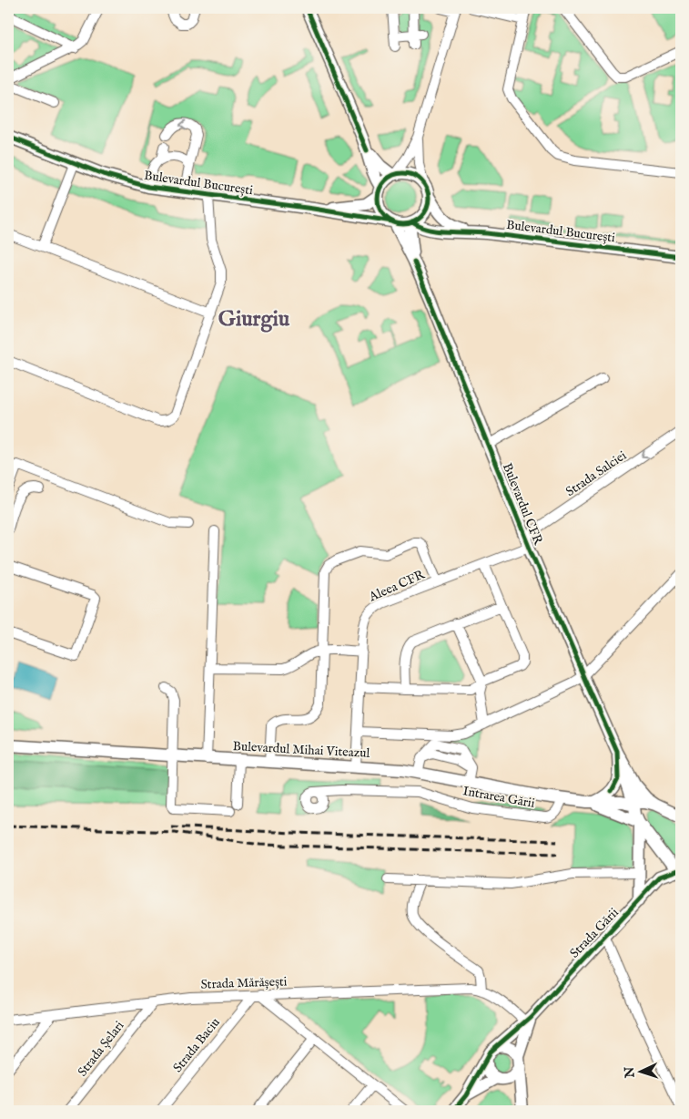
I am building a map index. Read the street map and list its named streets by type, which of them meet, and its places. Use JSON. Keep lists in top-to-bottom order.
{
  "streets": {
    "main road": [
      "Bulevardul București",
      "Bulevardul CFR",
      "Bulevardul Mihai Viteazul",
      "Strada Gării"
    ],
    "street": [
      "Strada Salciei",
      "Aleea CFR",
      "Intrarea Gării",
      "Strada Mărășești",
      "Strada Baciu",
      "Strada Șelari"
    ]
  },
  "crossings": [
    ["Bulevardul București", "Bulevardul CFR"],
    ["Strada Salciei", "Bulevardul CFR"],
    ["Strada Salciei", "Aleea CFR"],
    ["Bulevardul CFR", "Aleea CFR"],
    ["Bulevardul CFR", "Bulevardul Mihai Viteazul"],
    ["Aleea CFR", "Bulevardul Mihai Viteazul"],
    ["Bulevardul Mihai Viteazul", "Intrarea Gării"],
    ["Strada Gării", "Strada Mărășești"],
    ["Strada Mărășești", "Strada Baciu"],
    ["Strada Mărășești", "Strada Șelari"]
  ],
  "one_way": ["Strada Salciei"],
  "districts": ["Giurgiu"],
  "north": "left"
}
